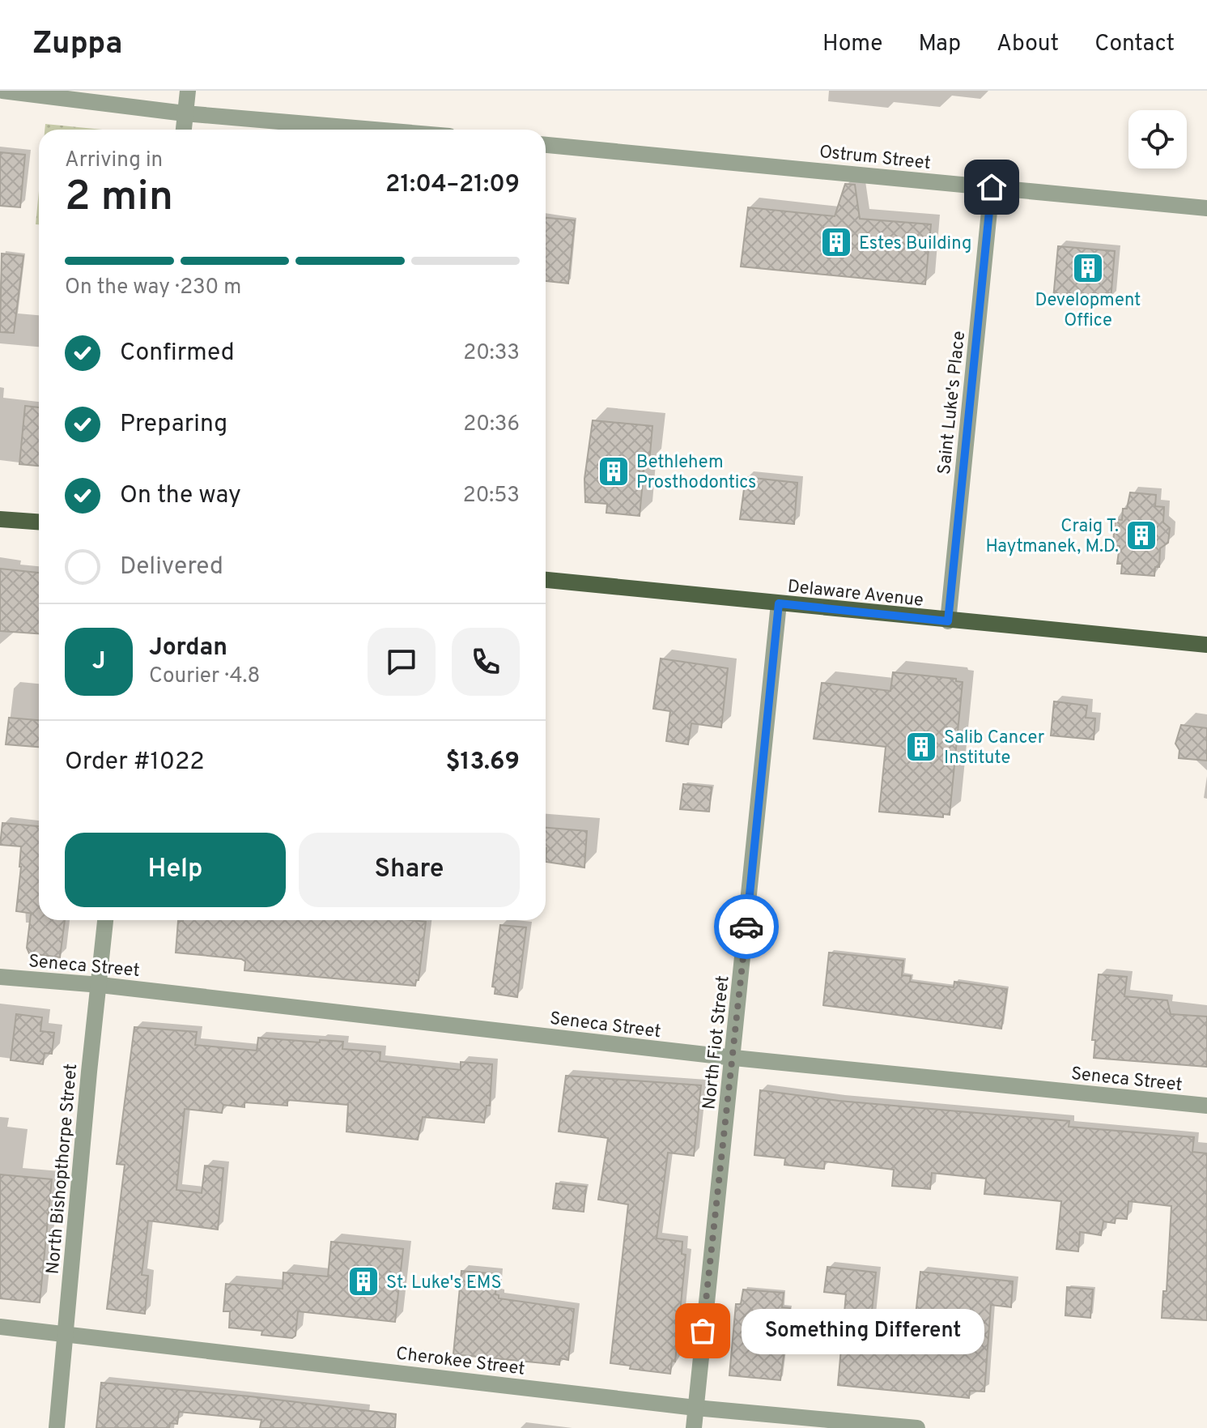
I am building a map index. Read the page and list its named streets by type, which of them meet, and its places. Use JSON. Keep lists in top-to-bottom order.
{
  "streets": {
    "main road": ["Delaware Avenue"],
    "street": [
      "Ostrum Street",
      "Saint Luke's Place",
      "Seneca Street",
      "North Fiot Street",
      "North Bishopthorpe Street",
      "Cherokee Street"
    ]
  },
  "crossings": [
    ["Ostrum Street", "Saint Luke's Place"],
    ["Saint Luke's Place", "Delaware Avenue"],
    ["Delaware Avenue", "North Fiot Street"],
    ["Seneca Street", "North Fiot Street"],
    ["Seneca Street", "North Bishopthorpe Street"],
    ["North Fiot Street", "Cherokee Street"],
    ["North Bishopthorpe Street", "Cherokee Street"]
  ],
  "places": {
    "building": [
      "Estes Building",
      "Development Office",
      "Bethlehem Prosthodontics",
      "Craig T. Haytmanek, M.D.",
      "Salib Cancer Institute",
      "St. Luke's EMS"
    ],
    "other": ["Something Different"]
  },
  "page": {
    "header": "Zuppa",
    "nav": [
      "Home",
      "Map",
      "About",
      "Contact"
    ],
    "heading": ["2 min", "Arriving in", "21:04–21:09"],
    "panel": [
      "Jordan",
      "Courier · 4.8",
      "Order #1022",
      "$13.69"
    ],
    "bar": "On the way · 230 m",
    "list": [
      ["Confirmed", "20:33"],
      ["Preparing", "20:36"],
      ["On the way", "20:53"],
      "Delivered"
    ],
    "round": "J",
    "buttons": ["Help", "Share"],
    "bubble": "Something Different"
  }
}
